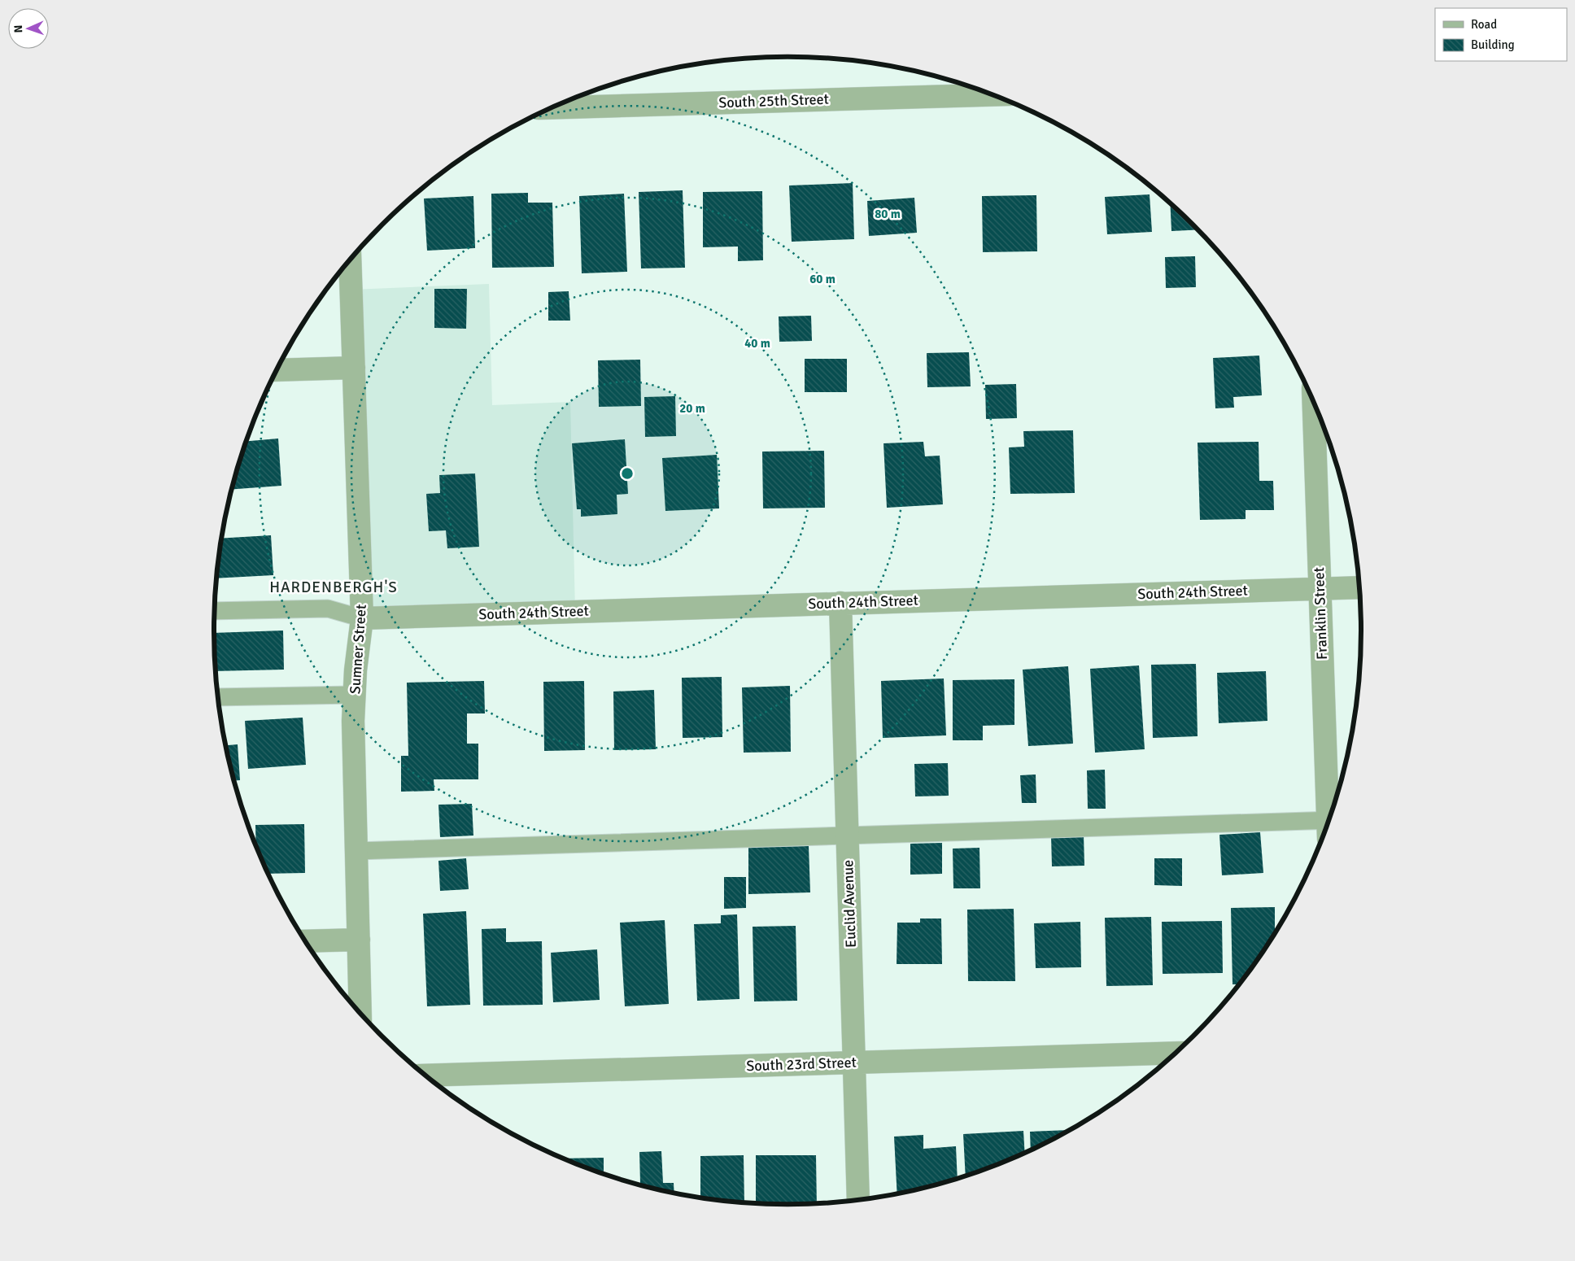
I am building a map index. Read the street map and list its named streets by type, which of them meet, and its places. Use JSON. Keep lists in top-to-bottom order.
{
  "streets": {
    "street": [
      "South 25th Street",
      "South 24th Street",
      "Franklin Street",
      "Sumner Street",
      "Euclid Avenue",
      "South 23rd Street"
    ]
  },
  "crossings": [
    ["South 24th Street", "Franklin Street"],
    ["South 24th Street", "Sumner Street"],
    ["South 24th Street", "Euclid Avenue"],
    ["Euclid Avenue", "South 23rd Street"]
  ],
  "districts": ["HARDENBERGH'S"],
  "legend": ["Road", "Building"],
  "north": "left",
  "rings": [
    "80 m",
    "60 m",
    "40 m",
    "20 m"
  ]
}
